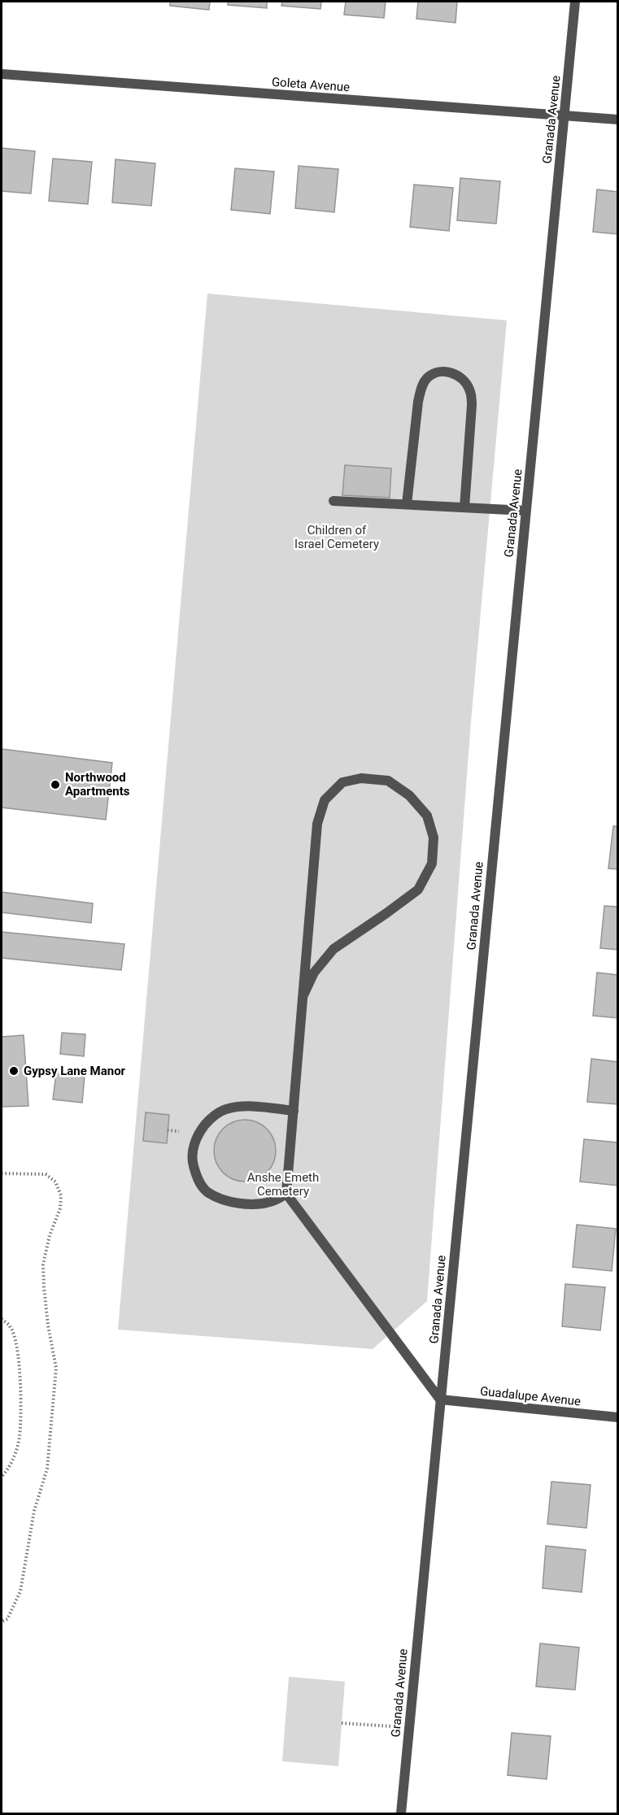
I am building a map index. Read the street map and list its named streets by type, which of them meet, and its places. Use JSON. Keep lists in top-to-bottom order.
{
  "streets": {
    "street": ["Goleta Avenue", "Granada Avenue", "Guadalupe Avenue"]
  },
  "crossings": [
    ["Goleta Avenue", "Granada Avenue"],
    ["Granada Avenue", "Guadalupe Avenue"]
  ],
  "parks": ["Children of Israel Cemetery", "Anshe Emeth Cemetery"],
  "places": ["Northwood Apartments", "Gypsy Lane Manor"]
}
